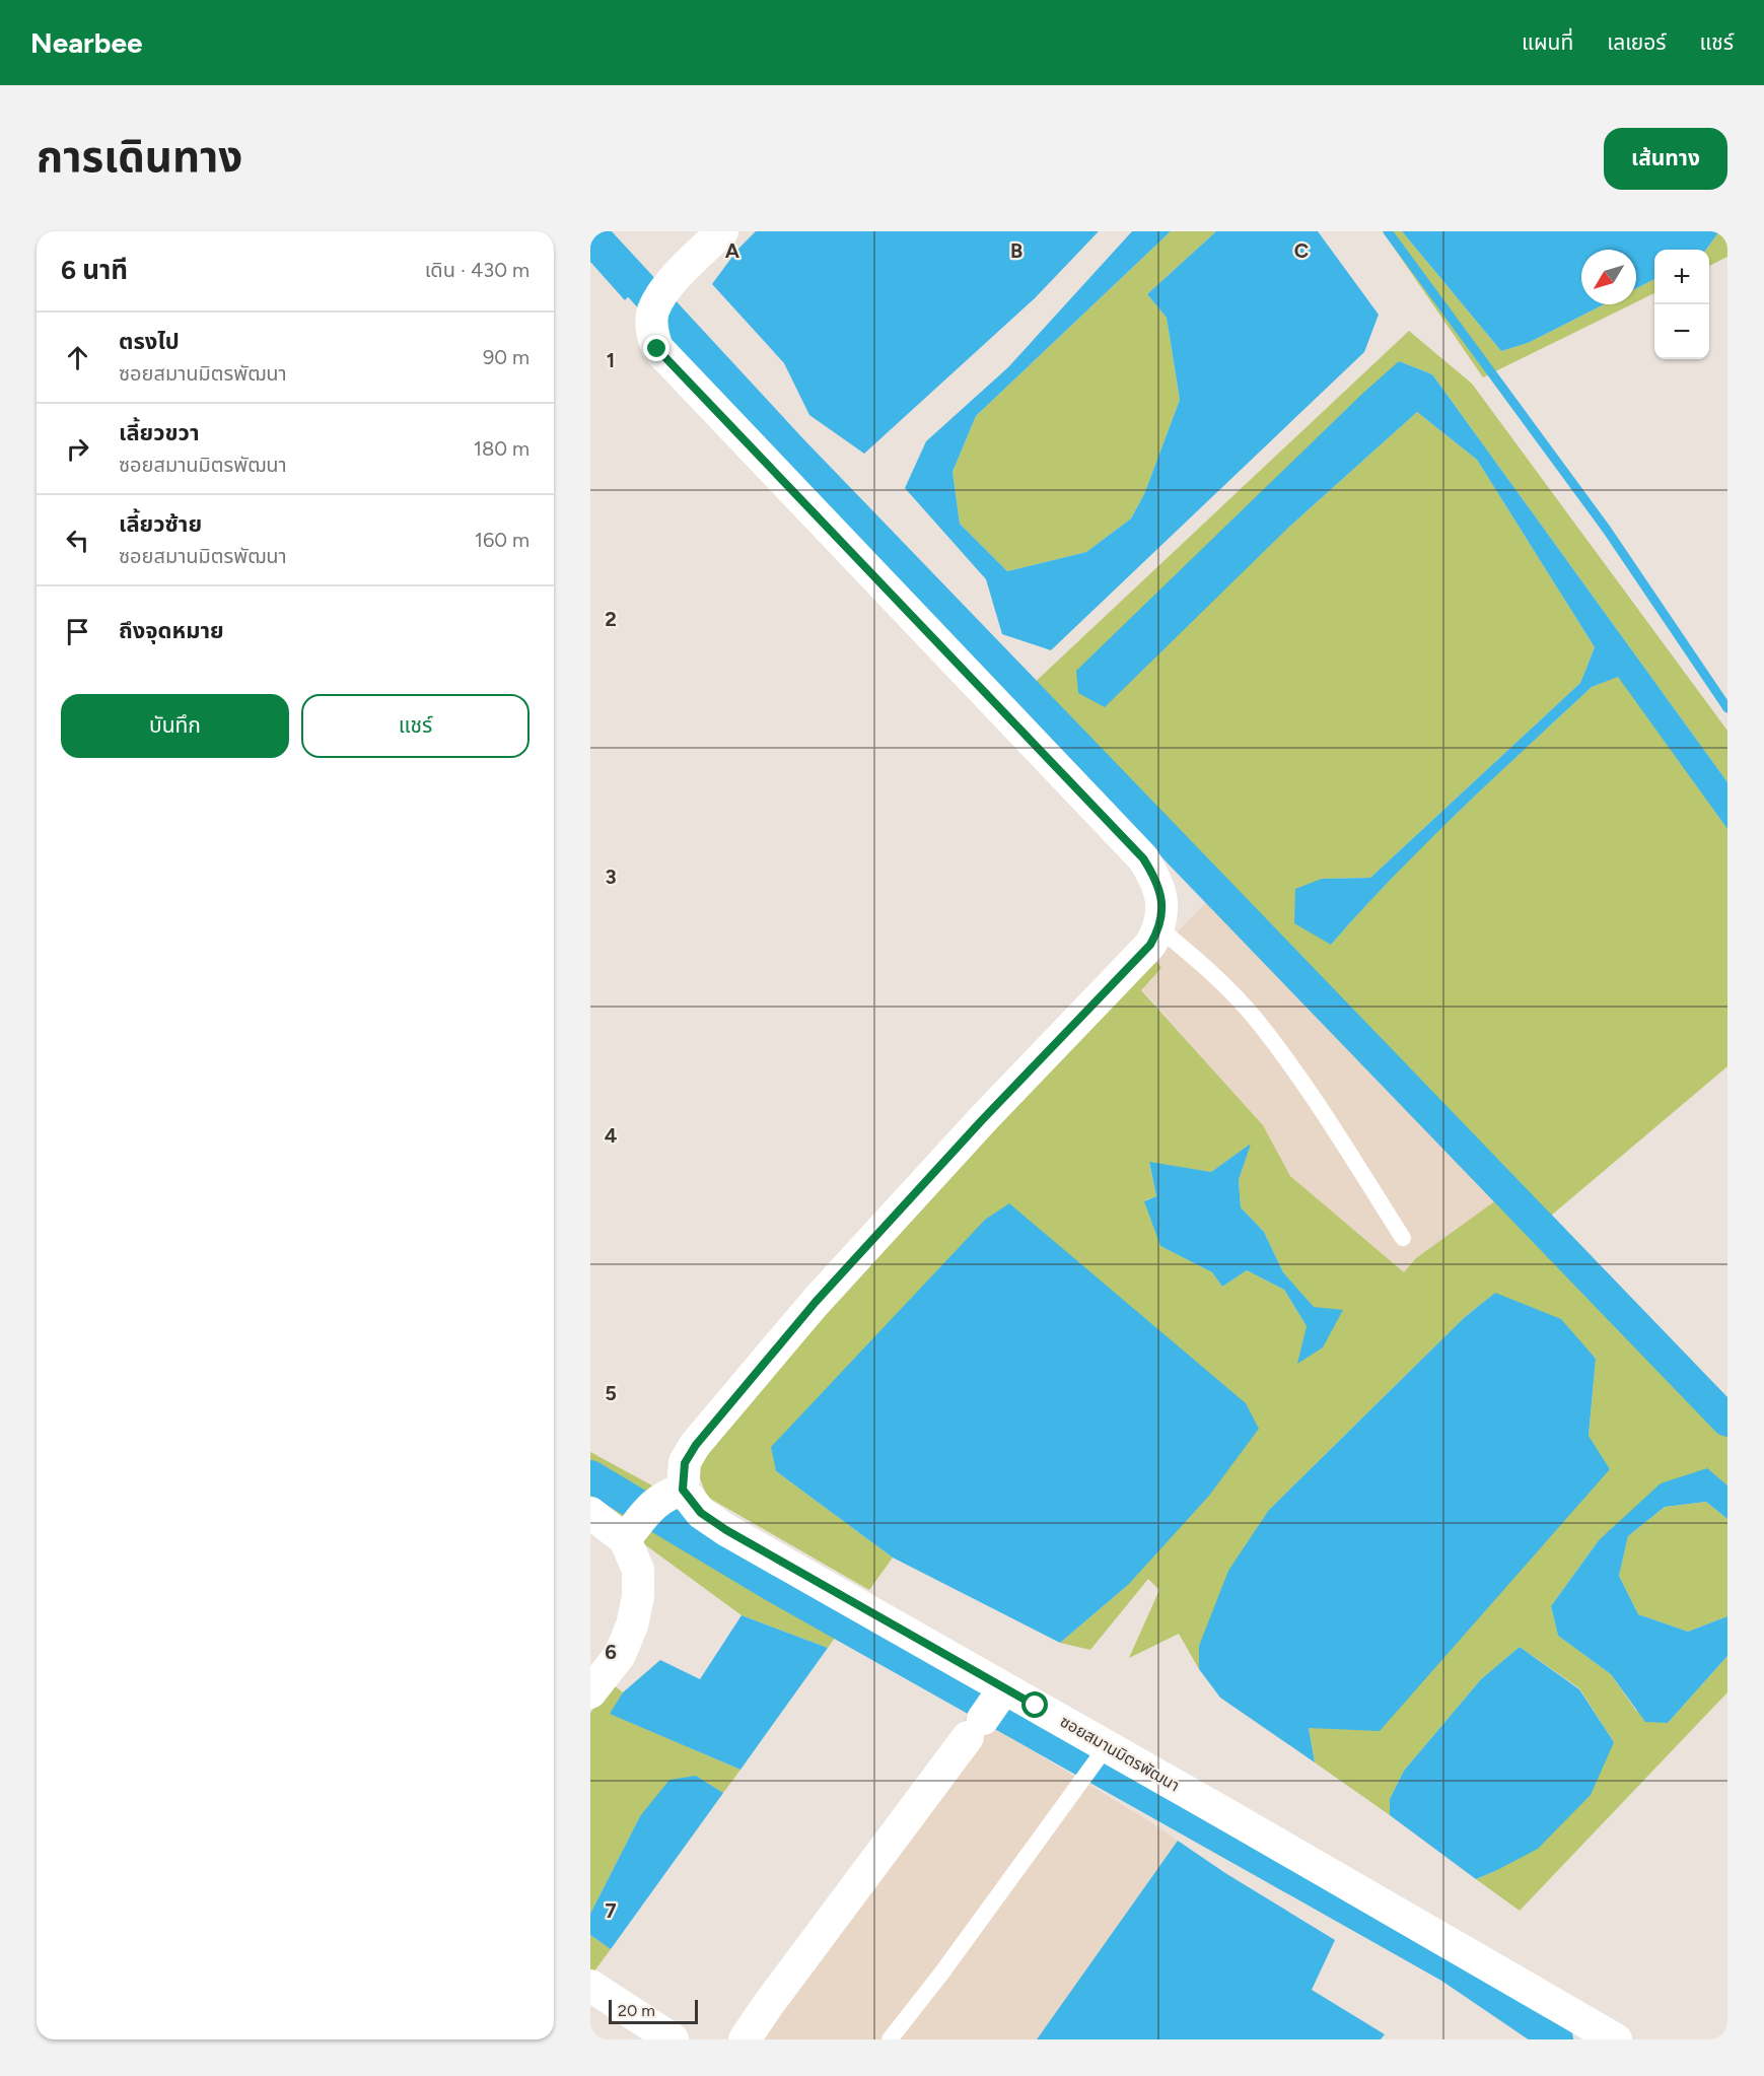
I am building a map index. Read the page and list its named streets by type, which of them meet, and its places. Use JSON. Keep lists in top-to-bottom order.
{
  "streets": {
    "street": ["ซอยสมานมิตรพัฒนา"]
  },
  "scale_bar": "20 m",
  "north": "bottom left",
  "page": {
    "header": "Nearbee",
    "nav": ["แผนที่", "เลเยอร์", "แชร์"],
    "title": "การเดินทาง",
    "buttons": [
      "เส้นทาง",
      ["บันทึก", "แชร์"]
    ],
    "heading": ["6 นาที", "เดิน · 430 m"],
    "map_buttons": ["+", "−"],
    "list": [
      ["ตรงไป", "ซอยสมานมิตรพัฒนา", "90 m"],
      ["เลี้ยวขวา", "ซอยสมานมิตรพัฒนา", "180 m"],
      ["เลี้ยวซ้าย", "ซอยสมานมิตรพัฒนา", "160 m"],
      "ถึงจุดหมาย"
    ],
    "scale": "20 m"
  },
  "grid": {
    "columns": ["A", "B", "C"],
    "rows": [
      "1",
      "2",
      "3",
      "4",
      "5",
      "6",
      "7"
    ]
  }
}
